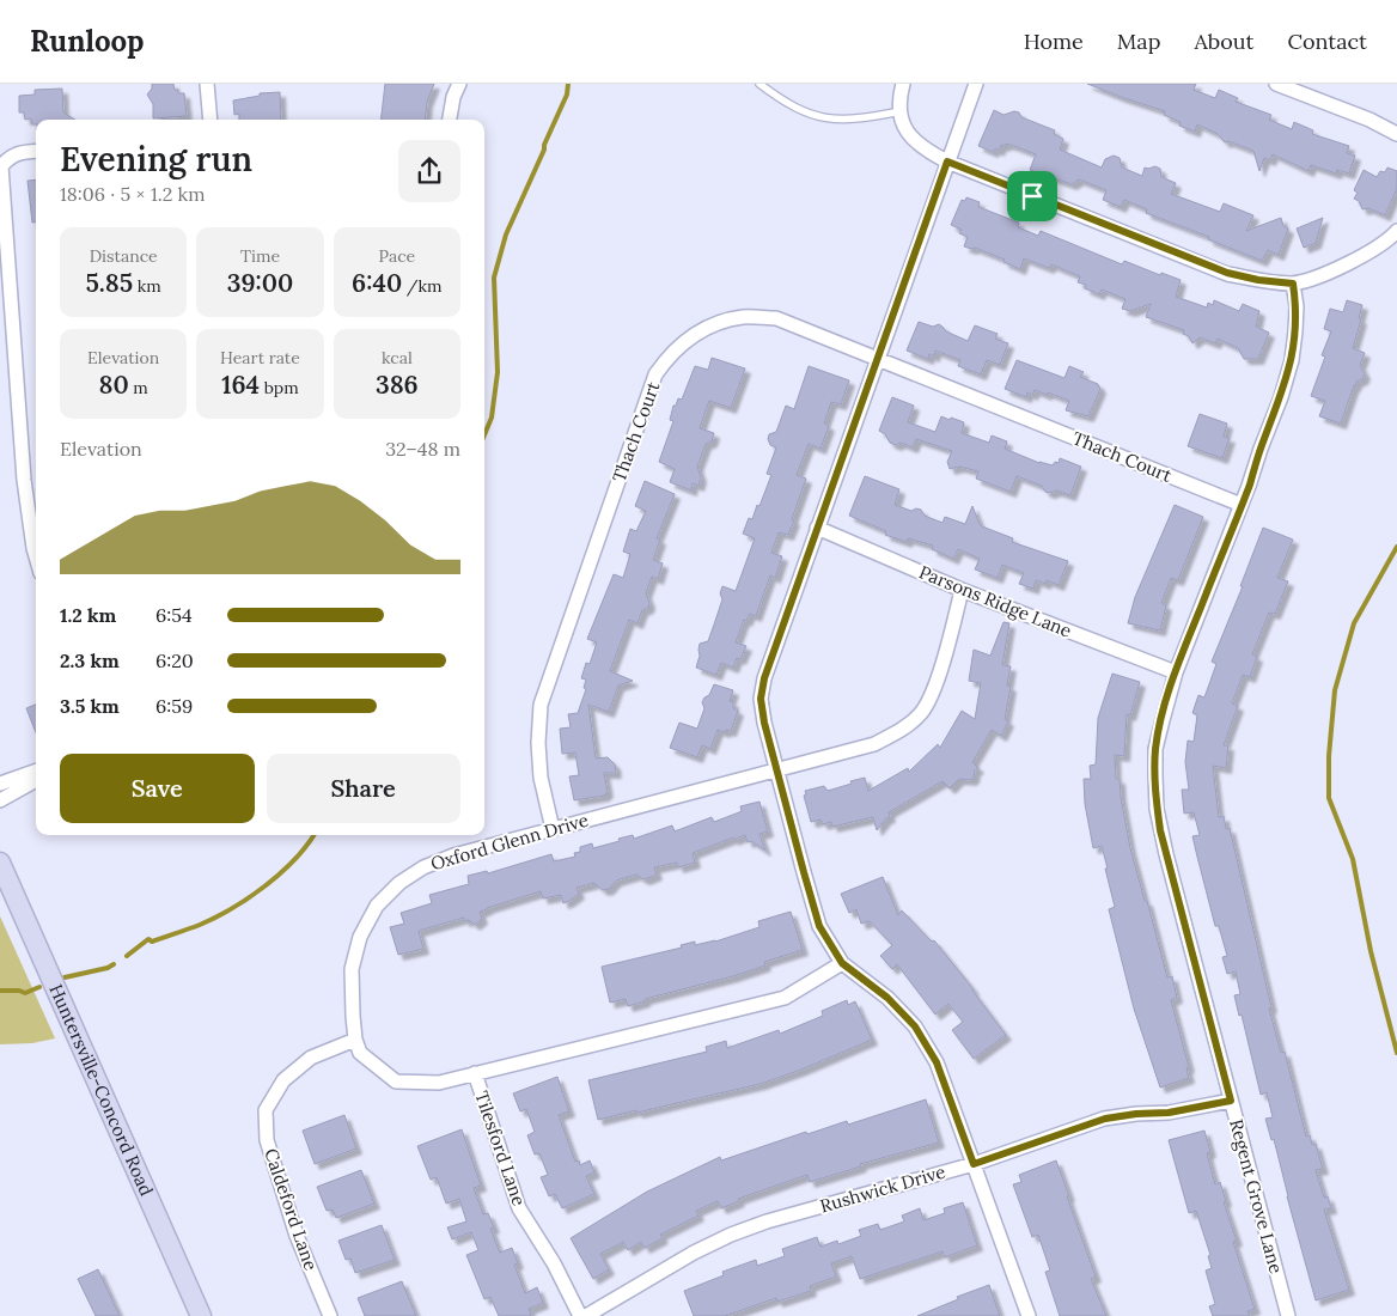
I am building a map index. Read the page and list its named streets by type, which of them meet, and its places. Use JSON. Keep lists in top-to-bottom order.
{
  "streets": {
    "main road": ["Huntersville-Concord Road"],
    "street": [
      "Thach Court",
      "Parsons Ridge Lane",
      "Oxford Glenn Drive",
      "Tilesford Lane",
      "Rushwick Drive",
      "Regent Grove Lane",
      "Caldeford Lane"
    ]
  },
  "crossings": [
    ["Thach Court", "Oxford Glenn Drive"],
    ["Thach Court", "Regent Grove Lane"],
    ["Parsons Ridge Lane", "Oxford Glenn Drive"],
    ["Parsons Ridge Lane", "Regent Grove Lane"],
    ["Oxford Glenn Drive", "Caldeford Lane"],
    ["Rushwick Drive", "Regent Grove Lane"]
  ],
  "page": {
    "header": "Runloop",
    "nav": [
      "Home",
      "Map",
      "About",
      "Contact"
    ],
    "heading": ["Evening run", "18:06 · 5 × 1.2 km"],
    "stats": [
      ["Distance", "5.85 km"],
      ["Time", "39:00"],
      ["Pace", "6:40 /km"],
      ["Elevation", "80 m"],
      ["Heart rate", "164 bpm"],
      ["kcal", "386"]
    ],
    "chart": ["Elevation", "32–48 m"],
    "list": [
      {
        "name": "1.2 km",
        "note": "6:54"
      },
      {
        "name": "2.3 km",
        "note": "6:20"
      },
      {
        "name": "3.5 km",
        "note": "6:59"
      }
    ],
    "buttons": ["Save", "Share"]
  }
}
